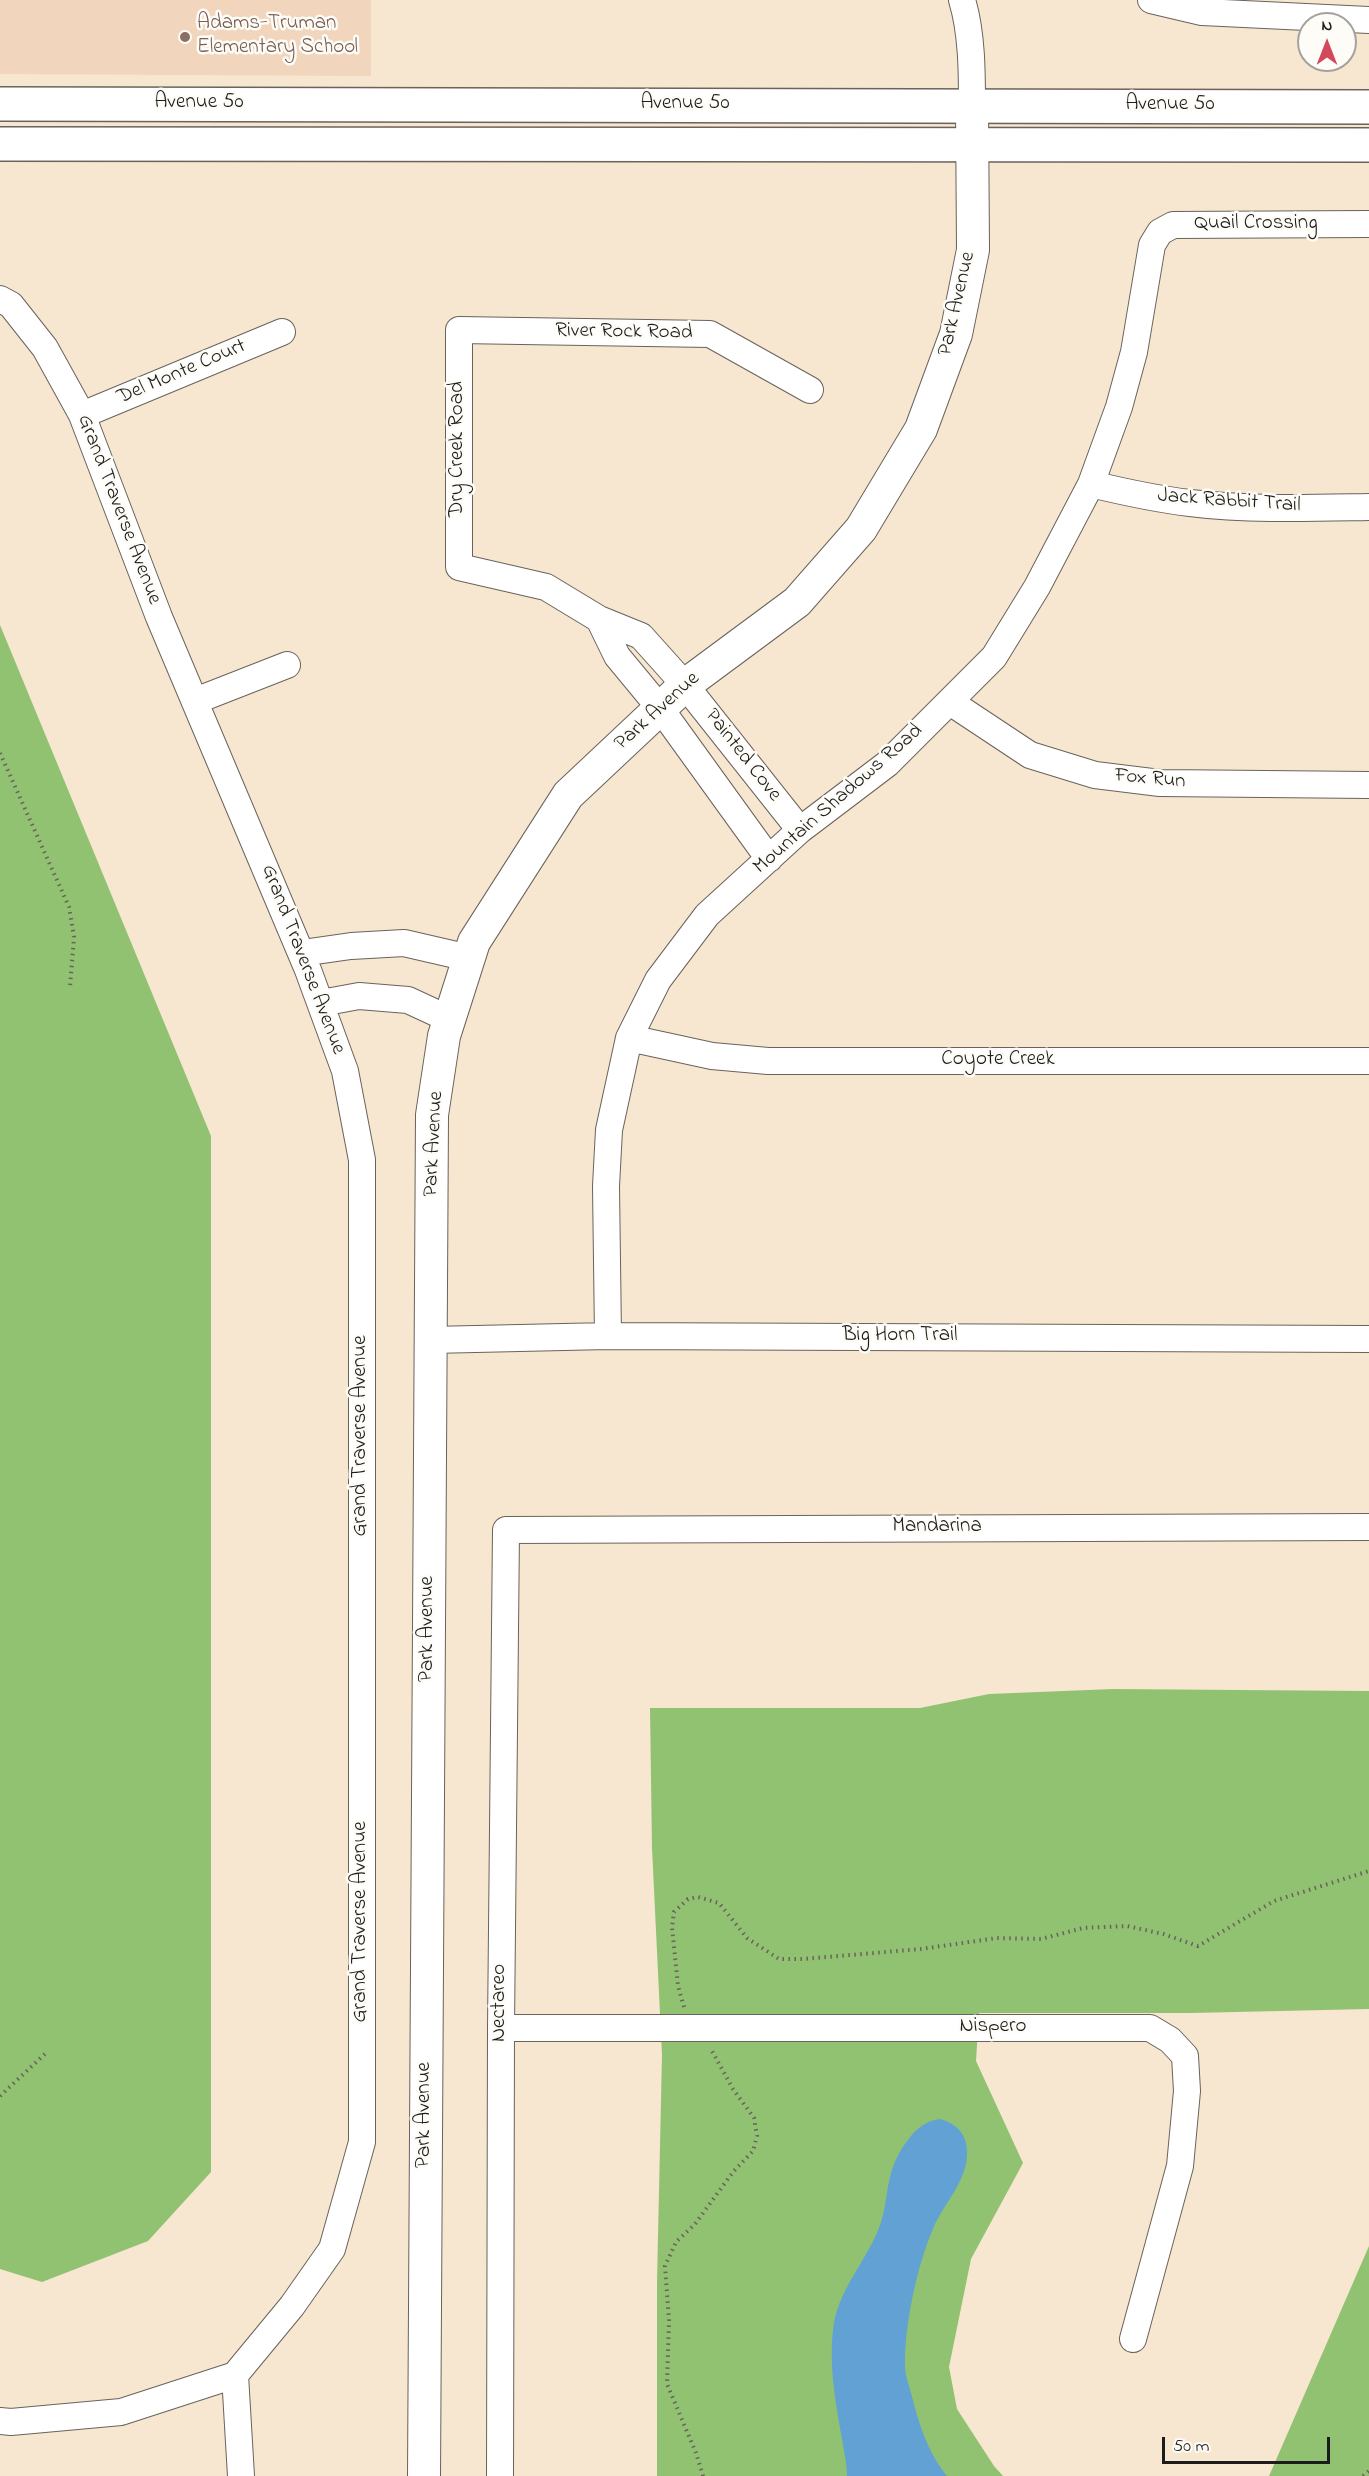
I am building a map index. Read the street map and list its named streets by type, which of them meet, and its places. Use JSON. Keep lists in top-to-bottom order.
{
  "streets": {
    "main road": ["Avenue 50"],
    "street": [
      "Quail Crossing",
      "Park Avenue",
      "River Rock Road",
      "Del Monte Court",
      "Dry Creek Road",
      "Jack Rabbit Trail",
      "Grand Traverse Avenue",
      "Painted Cove",
      "Fox Run",
      "Mountain Shadows Road",
      "Coyote Creek",
      "Big Horn Trail",
      "Mandarina",
      "Nectareo",
      "Nispero"
    ]
  },
  "crossings": [
    ["Avenue 50", "Park Avenue"],
    ["Quail Crossing", "Mountain Shadows Road"],
    ["Park Avenue", "Painted Cove"],
    ["Park Avenue", "Big Horn Trail"],
    ["River Rock Road", "Dry Creek Road"],
    ["Del Monte Court", "Grand Traverse Avenue"],
    ["Dry Creek Road", "Painted Cove"],
    ["Jack Rabbit Trail", "Mountain Shadows Road"],
    ["Painted Cove", "Mountain Shadows Road"],
    ["Fox Run", "Mountain Shadows Road"],
    ["Mountain Shadows Road", "Coyote Creek"],
    ["Mountain Shadows Road", "Big Horn Trail"],
    ["Mandarina", "Nectareo"],
    ["Nectareo", "Nispero"]
  ],
  "places": ["Adams-Truman Elementary School"],
  "scale_bar": "50 m",
  "north": "top"
}
